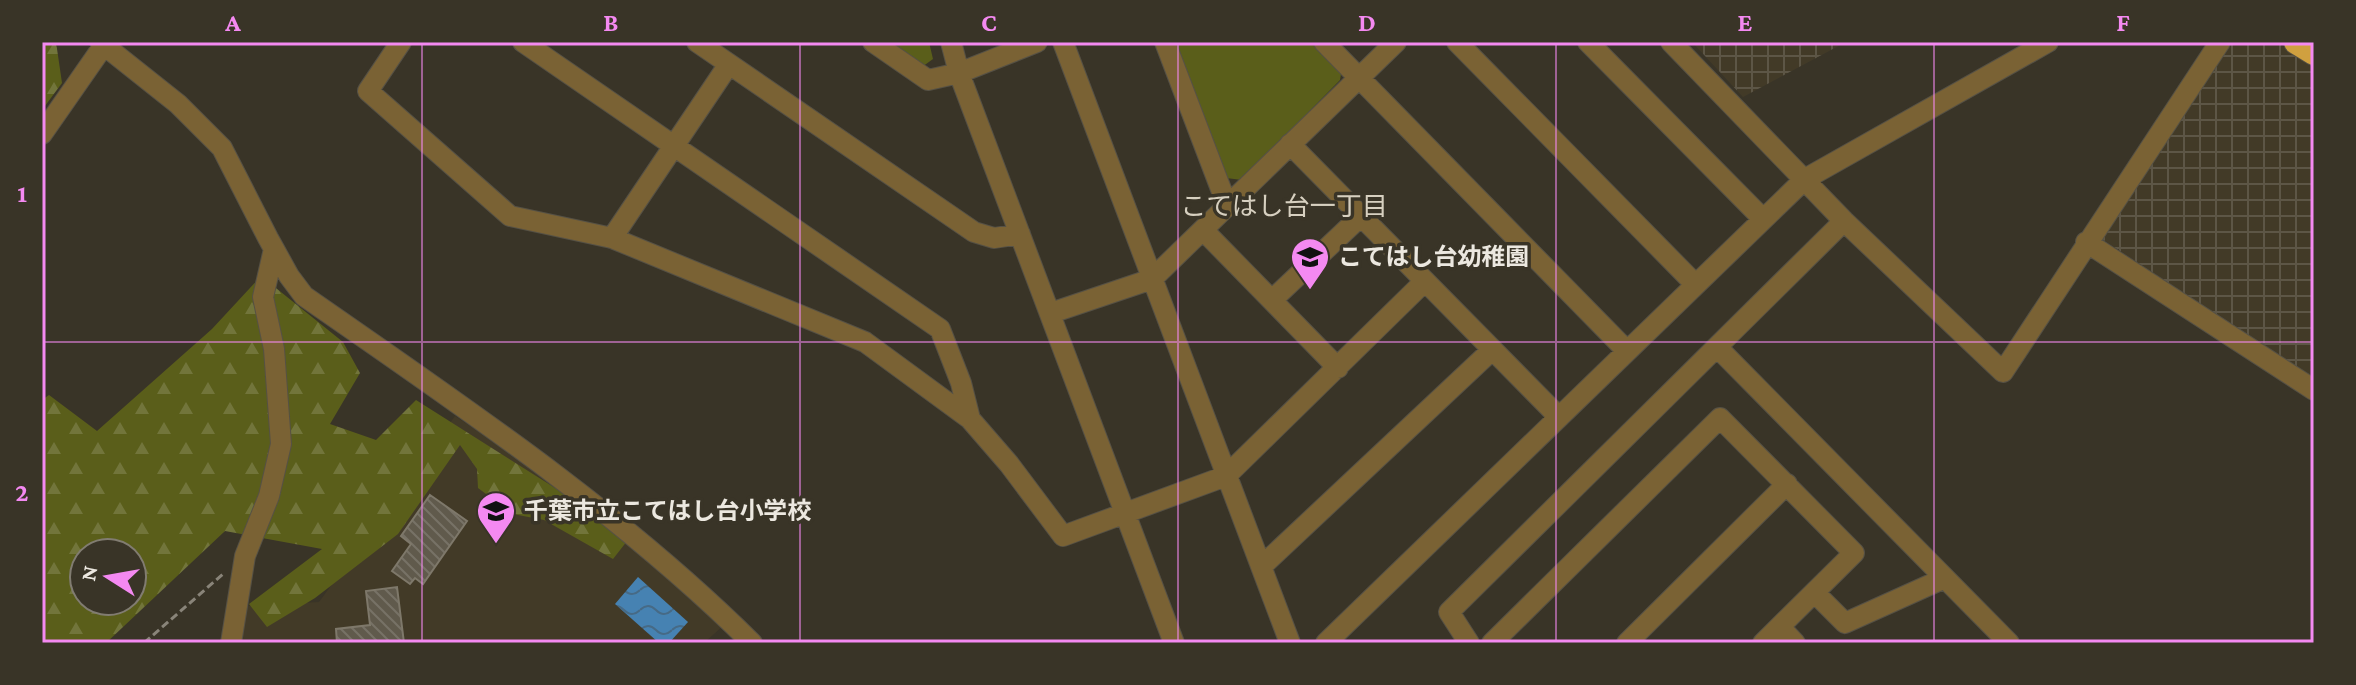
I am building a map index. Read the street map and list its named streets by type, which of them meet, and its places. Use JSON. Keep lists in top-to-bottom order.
{
  "districts": ["こてはし台一丁目"],
  "places": {
    "school or university": ["こてはし台幼稚園", "千葉市立こてはし台小学校"]
  },
  "north": "left",
  "grid": {
    "columns": [
      "A",
      "B",
      "C",
      "D",
      "E",
      "F"
    ],
    "rows": ["1", "2"]
  }
}
